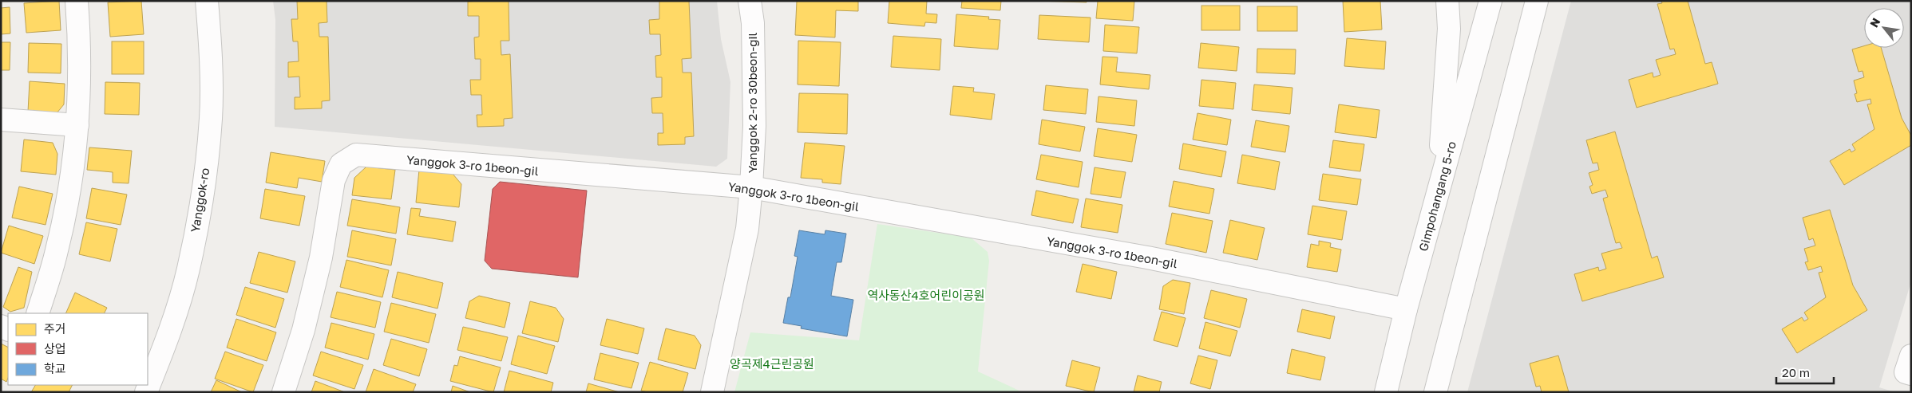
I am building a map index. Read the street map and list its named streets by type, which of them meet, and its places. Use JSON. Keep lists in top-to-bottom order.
{
  "streets": {
    "street": [
      "Yanggok 2-ro 30beon-gil",
      "Yanggok 3-ro 1beon-gil",
      "Gimpohangang 5-ro",
      "Yanggok-ro"
    ]
  },
  "crossings": [
    ["Yanggok 2-ro 30beon-gil", "Yanggok 3-ro 1beon-gil"],
    ["Yanggok 3-ro 1beon-gil", "Gimpohangang 5-ro"]
  ],
  "parks": ["역사동산4호어린이공원", "양곡제4근린공원"],
  "legend": ["주거", "상업", "학교"],
  "scale_bar": "20 m",
  "north": "top left"
}
